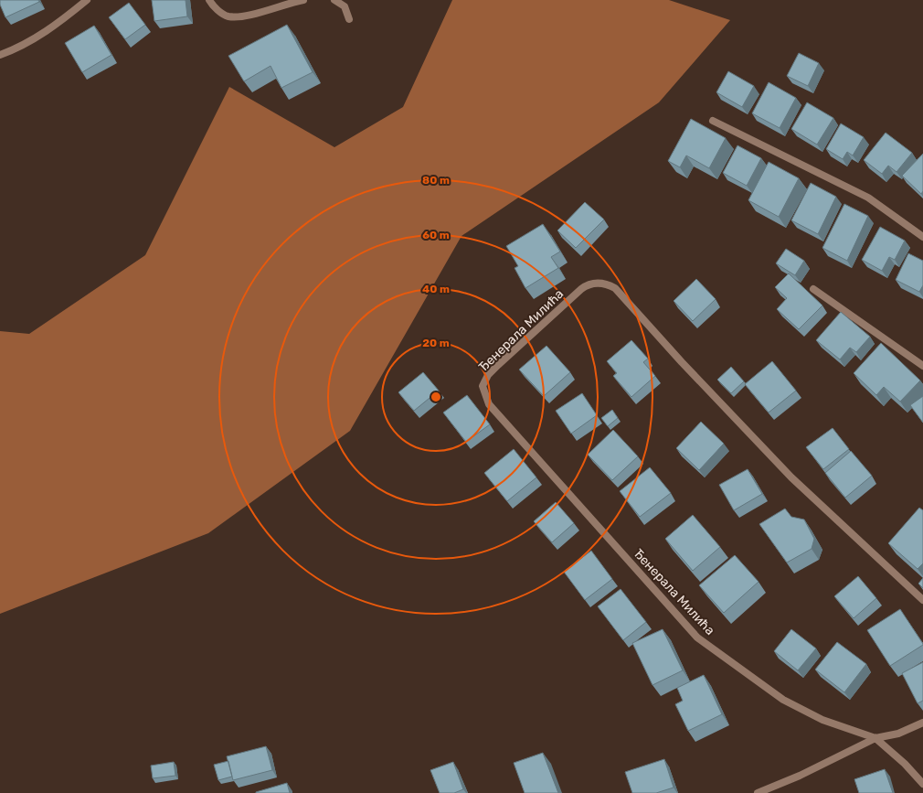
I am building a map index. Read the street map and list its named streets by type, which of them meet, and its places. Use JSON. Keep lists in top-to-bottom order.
{
  "streets": {
    "street": ["Ђенерала Милића"]
  },
  "rings": [
    "80 m",
    "60 m",
    "40 m",
    "20 m"
  ]
}
